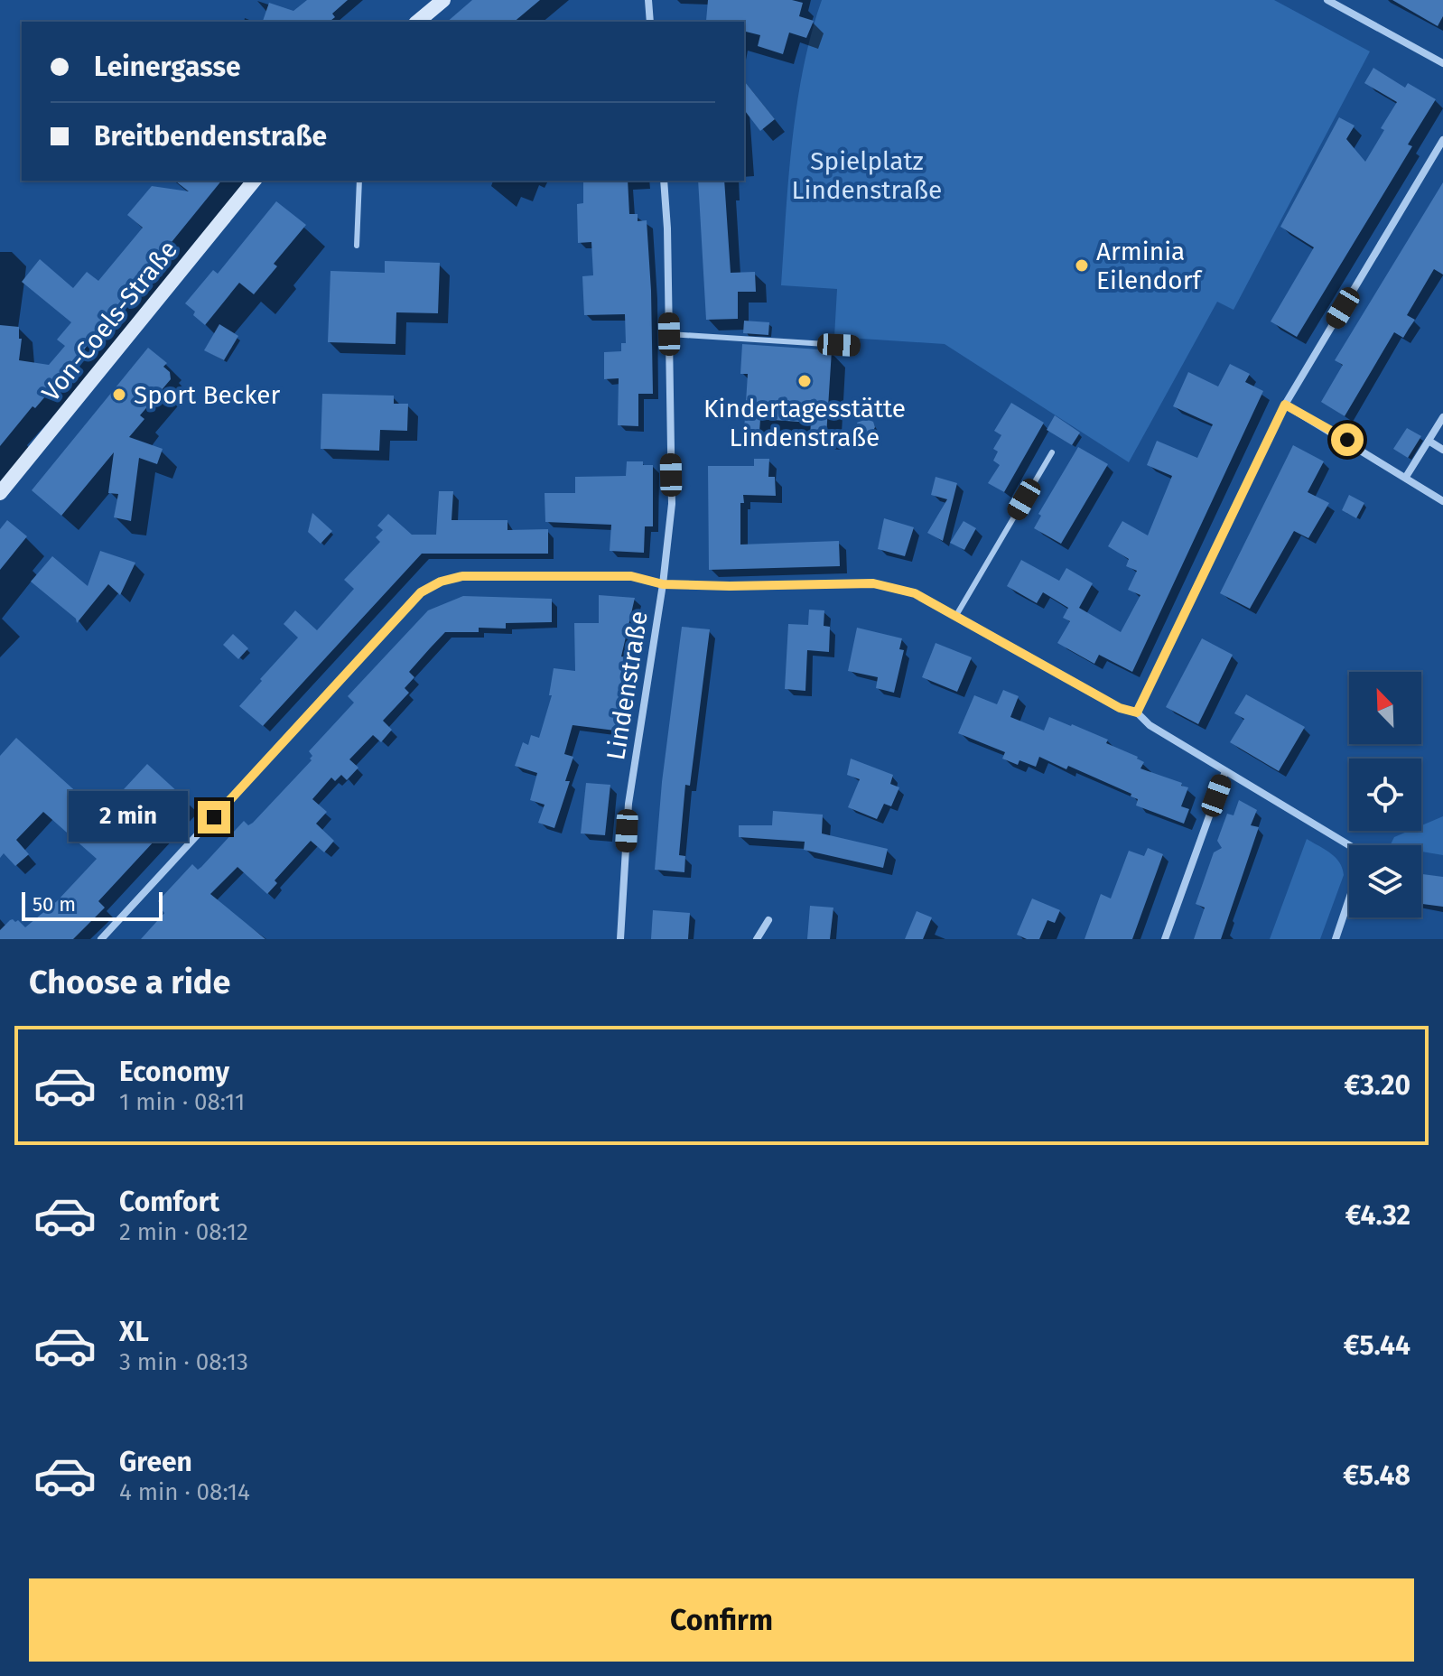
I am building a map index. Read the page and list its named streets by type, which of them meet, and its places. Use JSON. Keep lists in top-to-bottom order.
{
  "streets": {
    "main road": ["Von-Coels-Straße"],
    "street": ["Lindenstraße"]
  },
  "parks": ["Spielplatz Lindenstraße"],
  "places": ["Arminia Eilendorf", "Kindertagesstätte Lindenstraße", "Sport Becker"],
  "scale_bar": "50 m",
  "north": "top left",
  "page": {
    "banner": ["Leinergasse", "Breitbendenstraße"],
    "bubble": "2 min",
    "scale": "50 m",
    "heading": "Choose a ride",
    "list": [
      {
        "name": "Economy",
        "note": "1 min · 08:11",
        "value": "€3.20"
      },
      {
        "name": "Comfort",
        "note": "2 min · 08:12",
        "value": "€4.32"
      },
      {
        "name": "XL",
        "note": "3 min · 08:13",
        "value": "€5.44"
      },
      {
        "name": "Green",
        "note": "4 min · 08:14",
        "value": "€5.48"
      }
    ],
    "buttons": "Confirm"
  }
}
